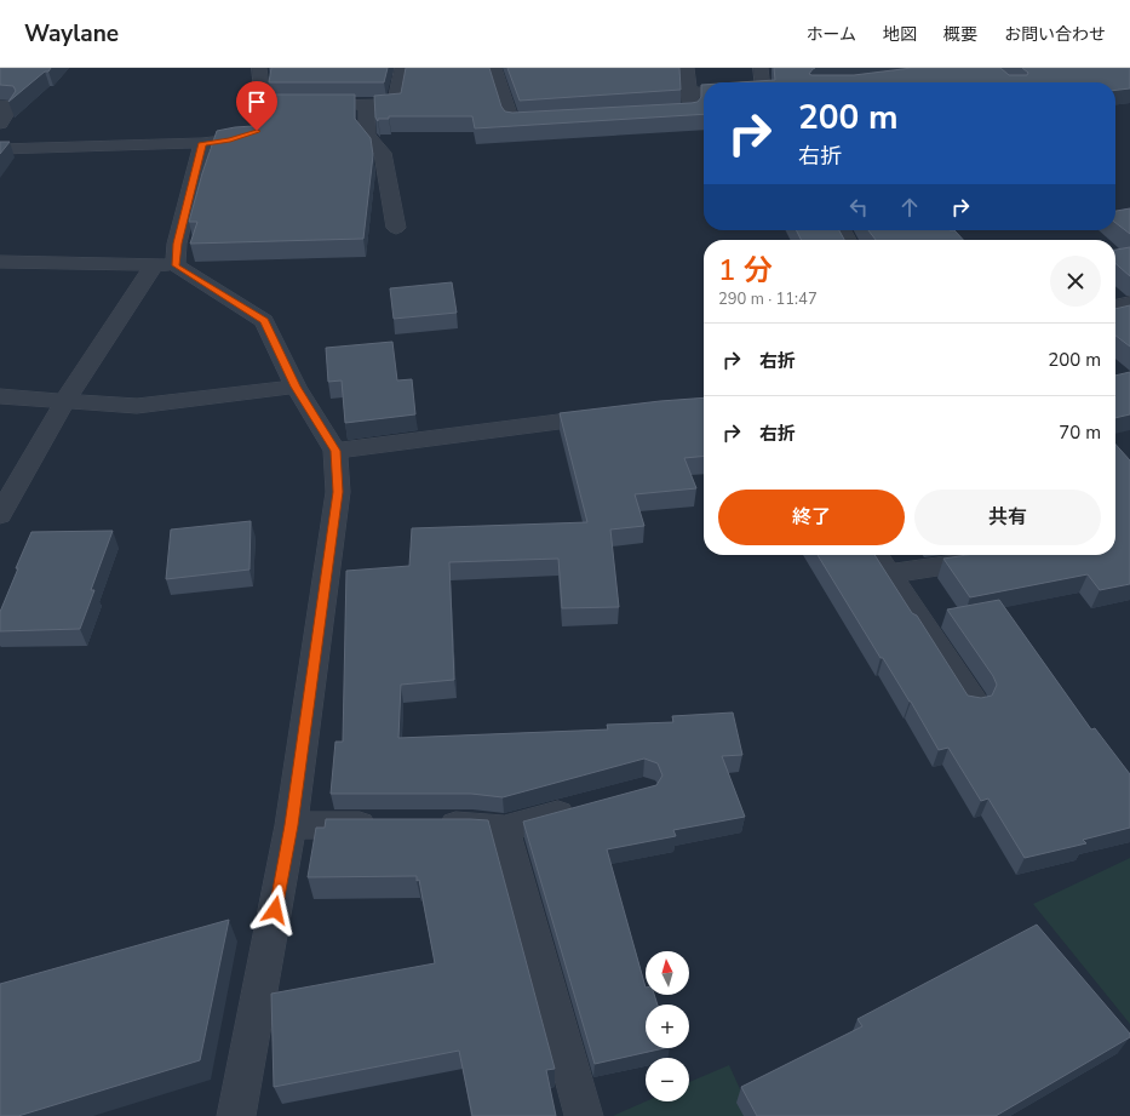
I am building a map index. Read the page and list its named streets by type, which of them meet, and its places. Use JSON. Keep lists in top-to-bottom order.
{
  "north": "top",
  "page": {
    "header": "Waylane",
    "nav": [
      "ホーム",
      "地図",
      "概要",
      "お問い合わせ"
    ],
    "turn": ["200 m", "右折"],
    "heading": ["1 分", "290 m · 11:47"],
    "list": [
      {
        "name": "右折",
        "value": "200 m"
      },
      {
        "name": "右折",
        "value": "70 m"
      }
    ],
    "buttons": ["終了", "共有"],
    "map_buttons": ["+", "−"]
  }
}
